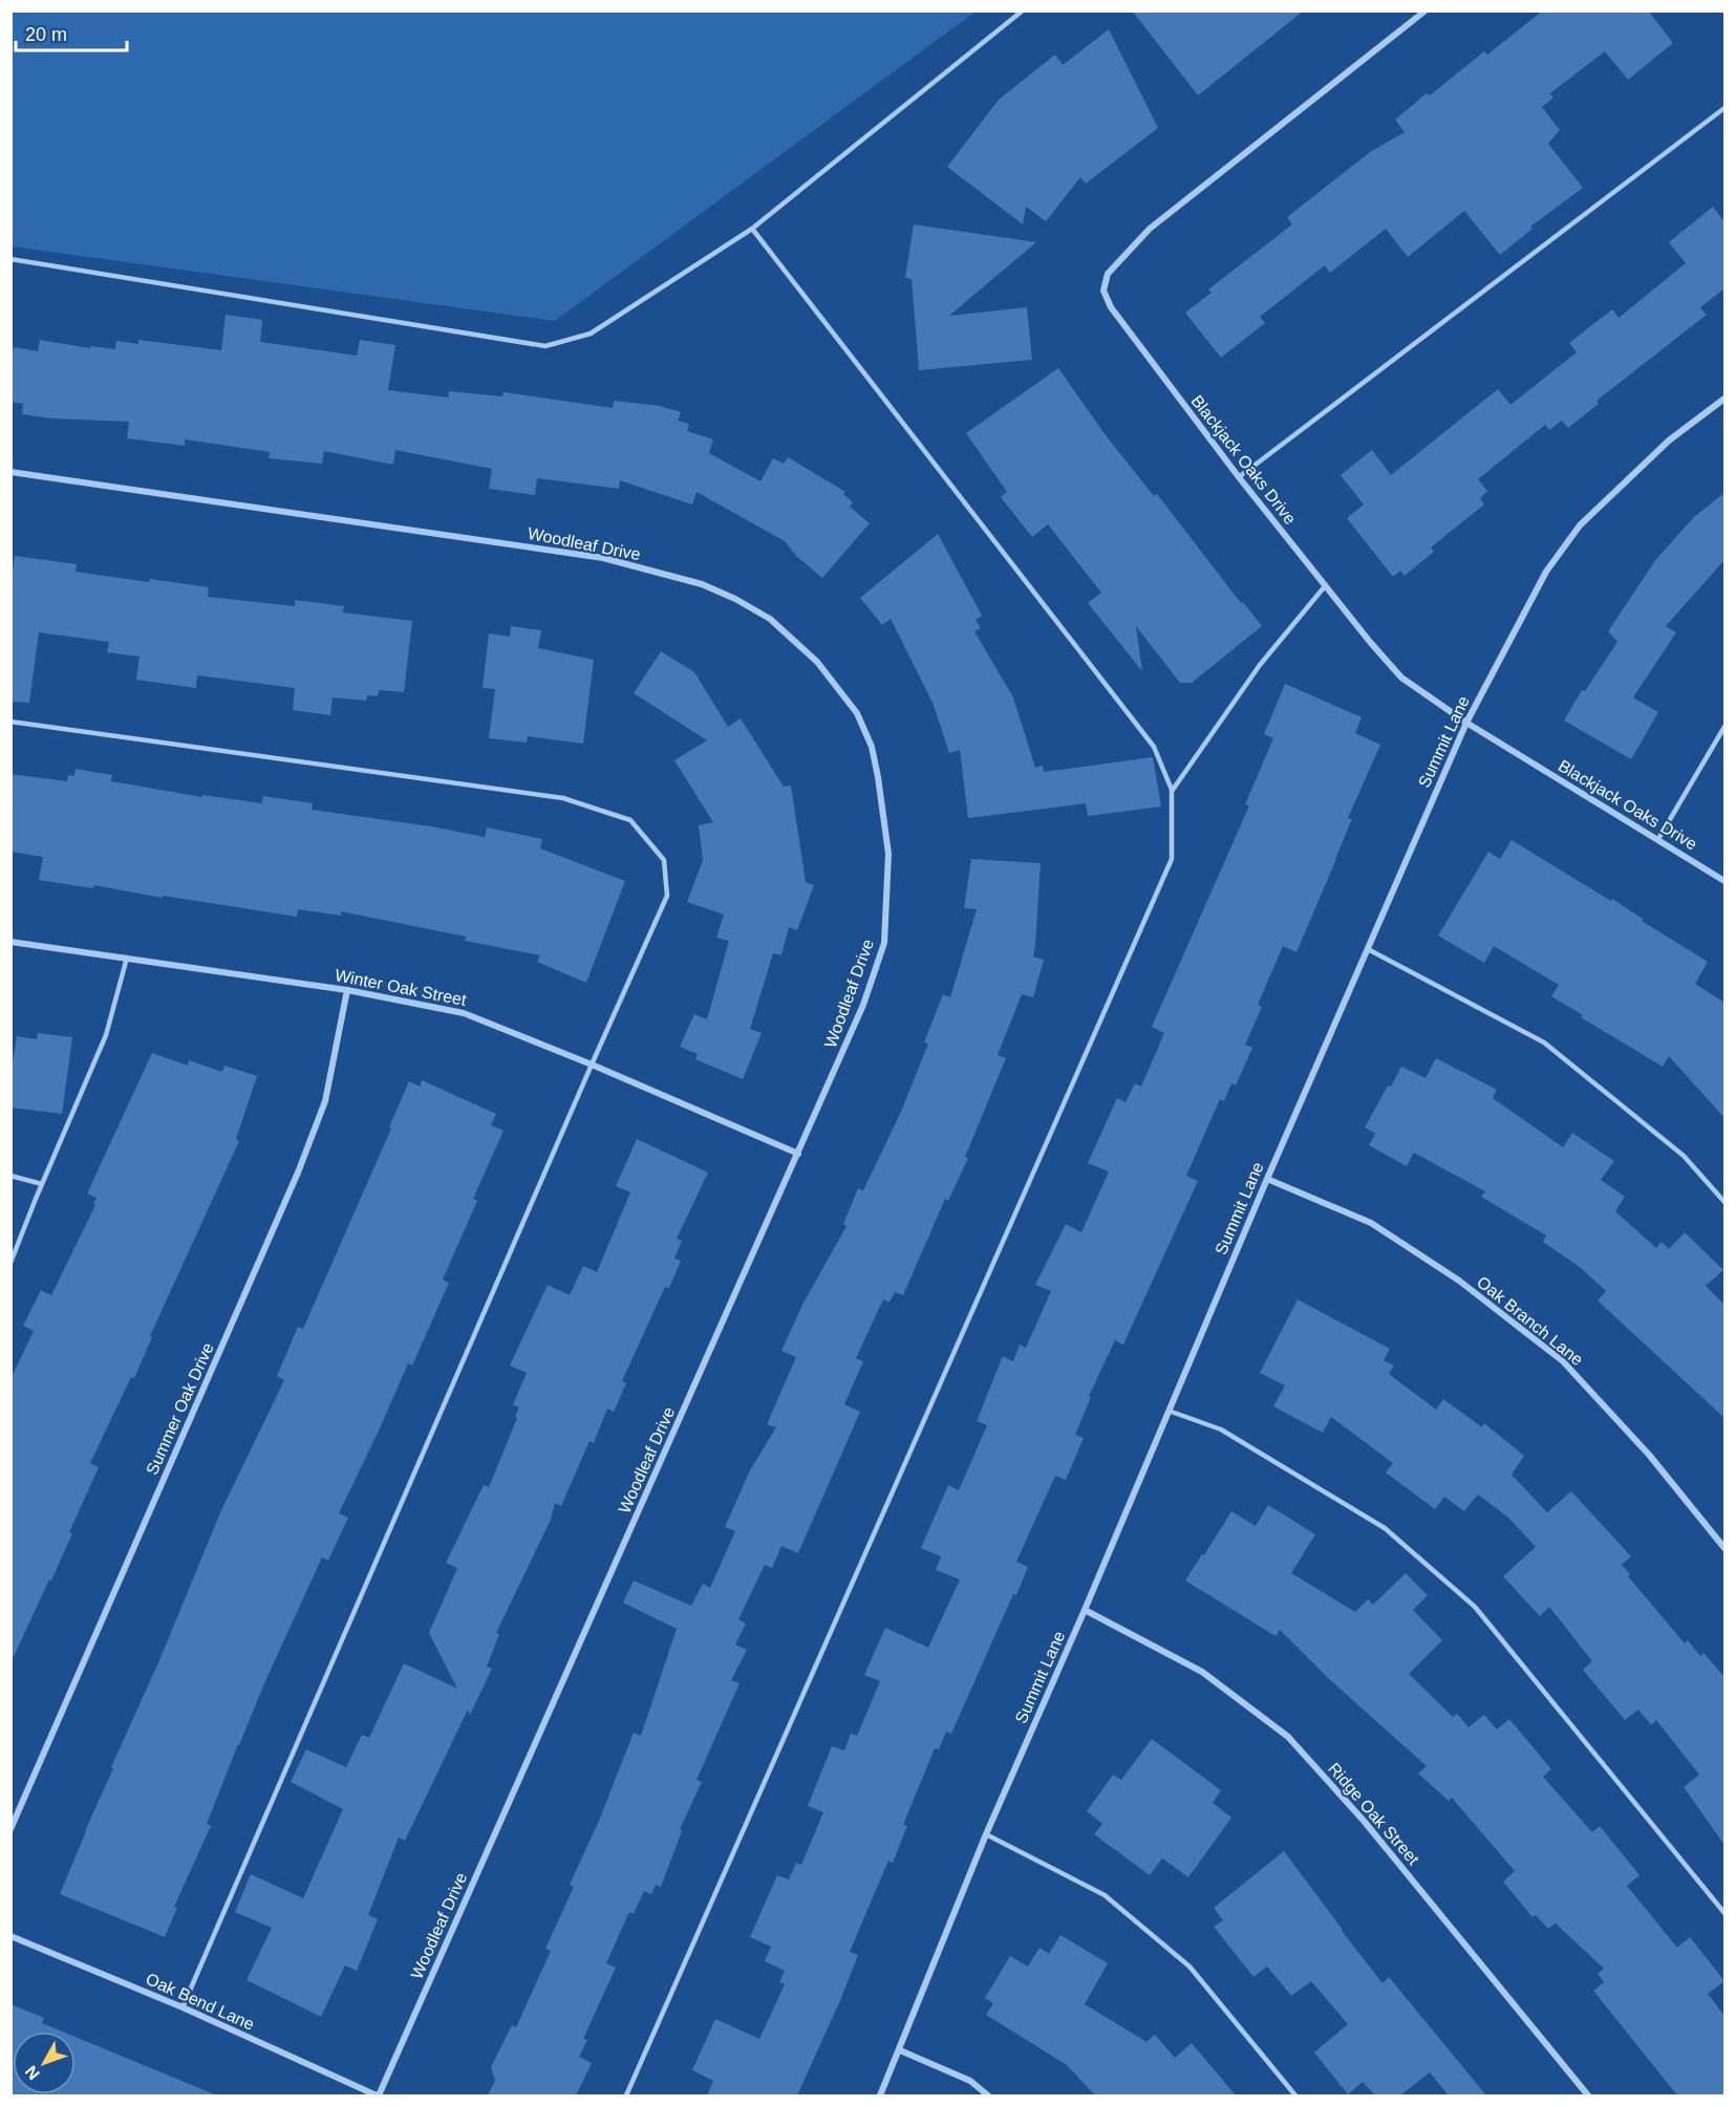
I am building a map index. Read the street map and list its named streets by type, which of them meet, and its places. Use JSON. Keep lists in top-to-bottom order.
{
  "streets": {
    "street": [
      "Blackjack Oaks Drive",
      "Woodleaf Drive",
      "Summit Lane",
      "Winter Oak Street",
      "Oak Branch Lane",
      "Summer Oak Drive",
      "Ridge Oak Street",
      "Oak Bend Lane"
    ]
  },
  "crossings": [
    ["Blackjack Oaks Drive", "Summit Lane"],
    ["Woodleaf Drive", "Winter Oak Street"],
    ["Woodleaf Drive", "Oak Bend Lane"],
    ["Summit Lane", "Oak Branch Lane"],
    ["Summit Lane", "Ridge Oak Street"],
    ["Winter Oak Street", "Summer Oak Drive"]
  ],
  "scale_bar": "20 m",
  "north": "bottom left"
}
